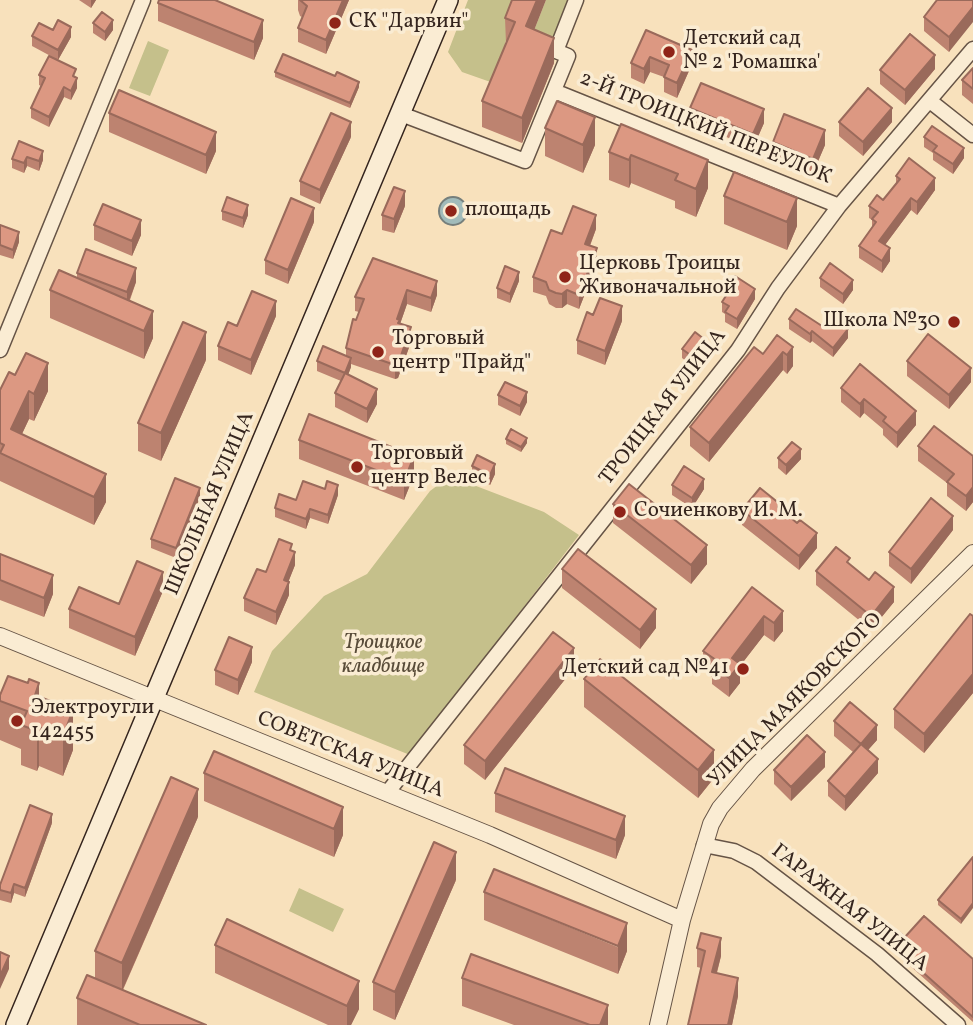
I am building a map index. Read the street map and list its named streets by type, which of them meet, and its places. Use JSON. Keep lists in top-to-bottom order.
{
  "streets": {
    "main road": ["ШКОЛЬНАЯ УЛИЦА"],
    "street": [
      "2-Й ТРОИЦКИЙ ПЕРЕУЛОК",
      "ТРОИЦКАЯ УЛИЦА",
      "УЛИЦА МАЯКОВСКОГО",
      "СОВЕТСКАЯ УЛИЦА",
      "ГАРАЖНАЯ УЛИЦА"
    ]
  },
  "crossings": [
    ["2-Й ТРОИЦКИЙ ПЕРЕУЛОК", "ТРОИЦКАЯ УЛИЦА"],
    ["ТРОИЦКАЯ УЛИЦА", "СОВЕТСКАЯ УЛИЦА"],
    ["ШКОЛЬНАЯ УЛИЦА", "СОВЕТСКАЯ УЛИЦА"],
    ["УЛИЦА МАЯКОВСКОГО", "СОВЕТСКАЯ УЛИЦА"],
    ["УЛИЦА МАЯКОВСКОГО", "ГАРАЖНАЯ УЛИЦА"]
  ],
  "parks": ["Троицкое кладбище"],
  "places": [
    "СК \"Дарвин\"",
    "Детский сад № 2 'Ромашка'",
    "площадь",
    "Церковь Троицы Живоначальной",
    "Школа №30",
    "Торговый центр \"Прайд\"",
    "Торговый центр Велес",
    "Сочиенкову И. М.",
    "Детский сад №41",
    "Электроугли 142455"
  ]
}
